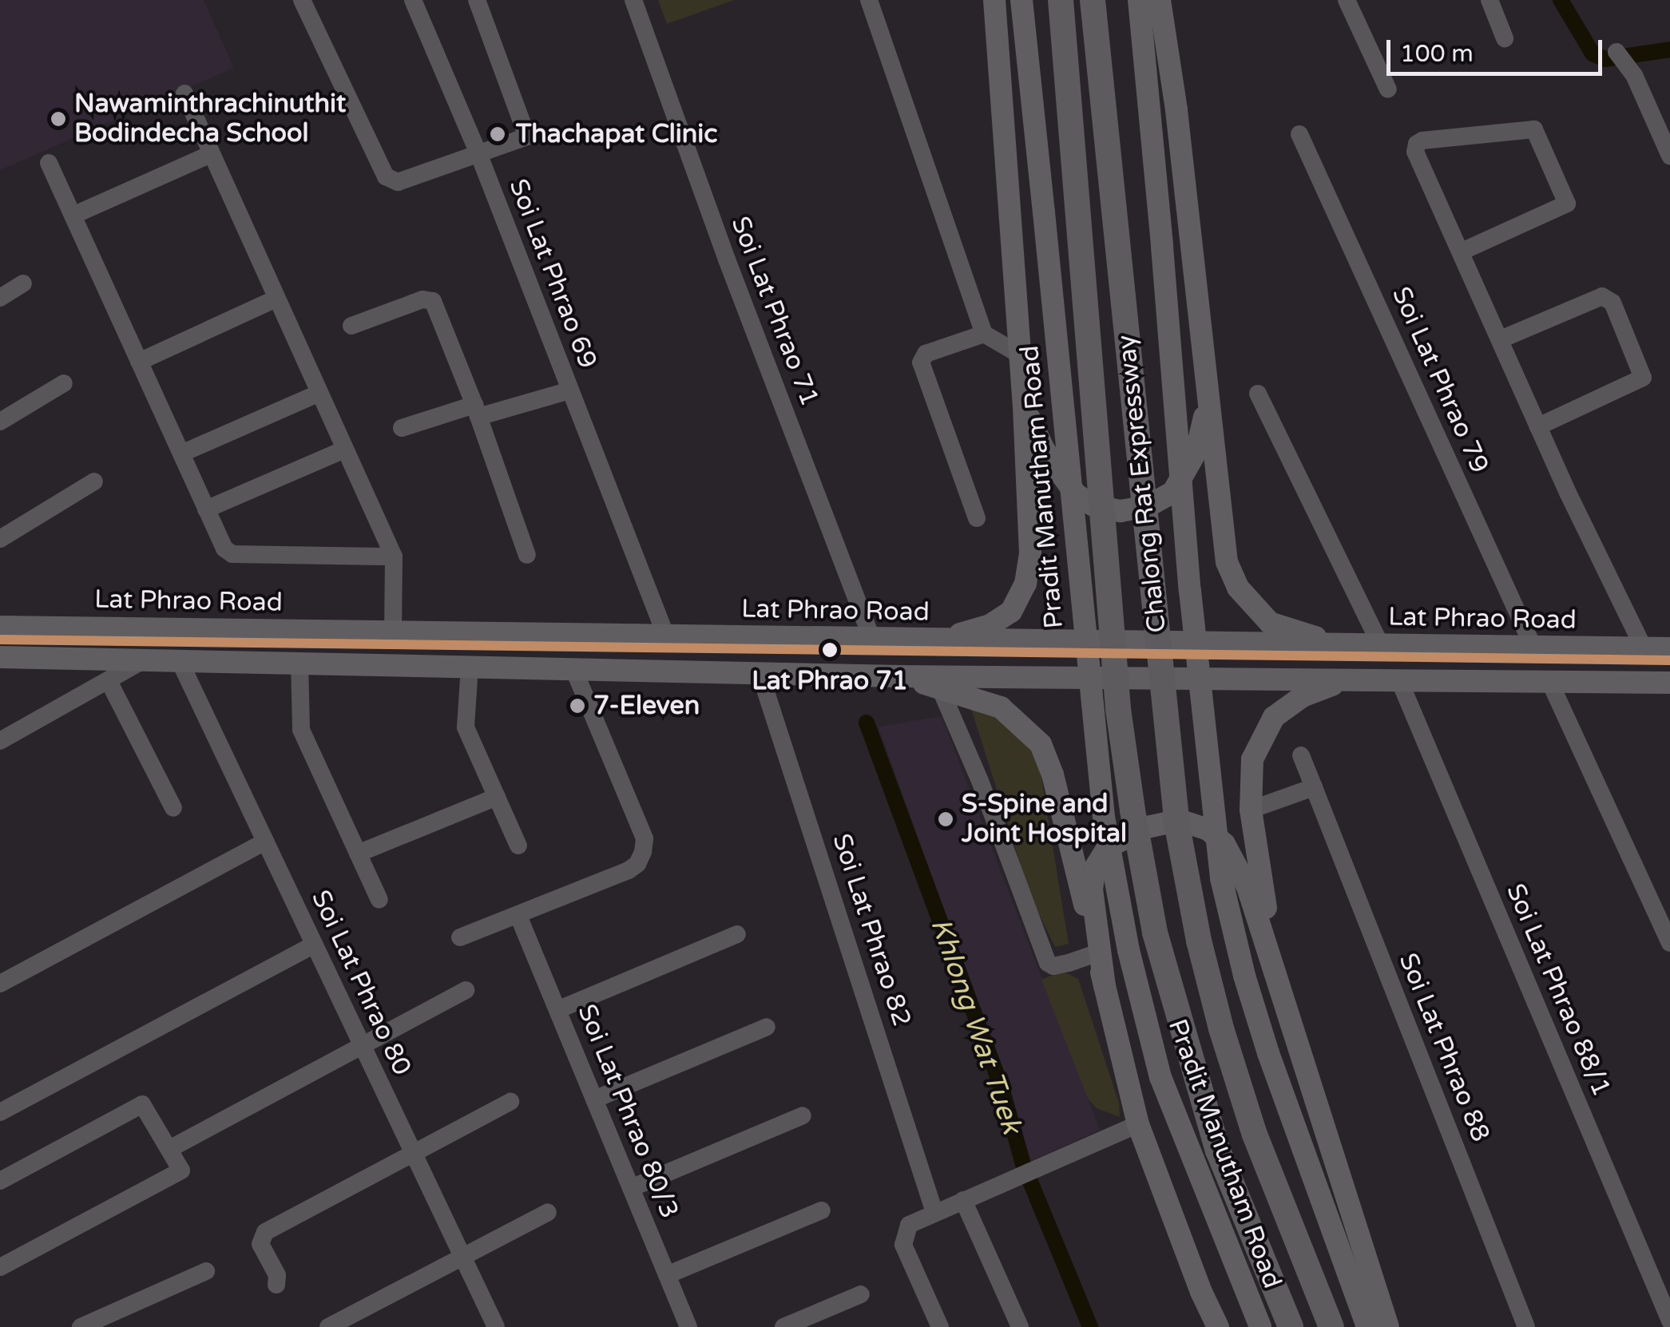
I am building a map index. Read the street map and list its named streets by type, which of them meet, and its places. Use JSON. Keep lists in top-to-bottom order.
{
  "streets": {
    "highway": ["Chalong Rat Expressway"],
    "main road": ["Pradit Manutham Road", "Lat Phrao Road"],
    "street": [
      "Soi Lat Phrao 69",
      "Soi Lat Phrao 71",
      "Soi Lat Phrao 79",
      "Soi Lat Phrao 82",
      "Soi Lat Phrao 80",
      "Soi Lat Phrao 88/1",
      "Soi Lat Phrao 88",
      "Soi Lat Phrao 80/3"
    ]
  },
  "crossings": [
    ["Soi Lat Phrao 69", "Lat Phrao Road"],
    ["Soi Lat Phrao 71", "Lat Phrao Road"],
    ["Soi Lat Phrao 79", "Lat Phrao Road"]
  ],
  "water": ["Khlong Wat Tuek"],
  "places": [
    "Nawaminthrachinuthit Bodindecha School",
    "Thachapat Clinic",
    "Lat Phrao 71",
    "7-Eleven",
    "S-Spine and Joint Hospital"
  ],
  "scale_bar": "100 m"
}
